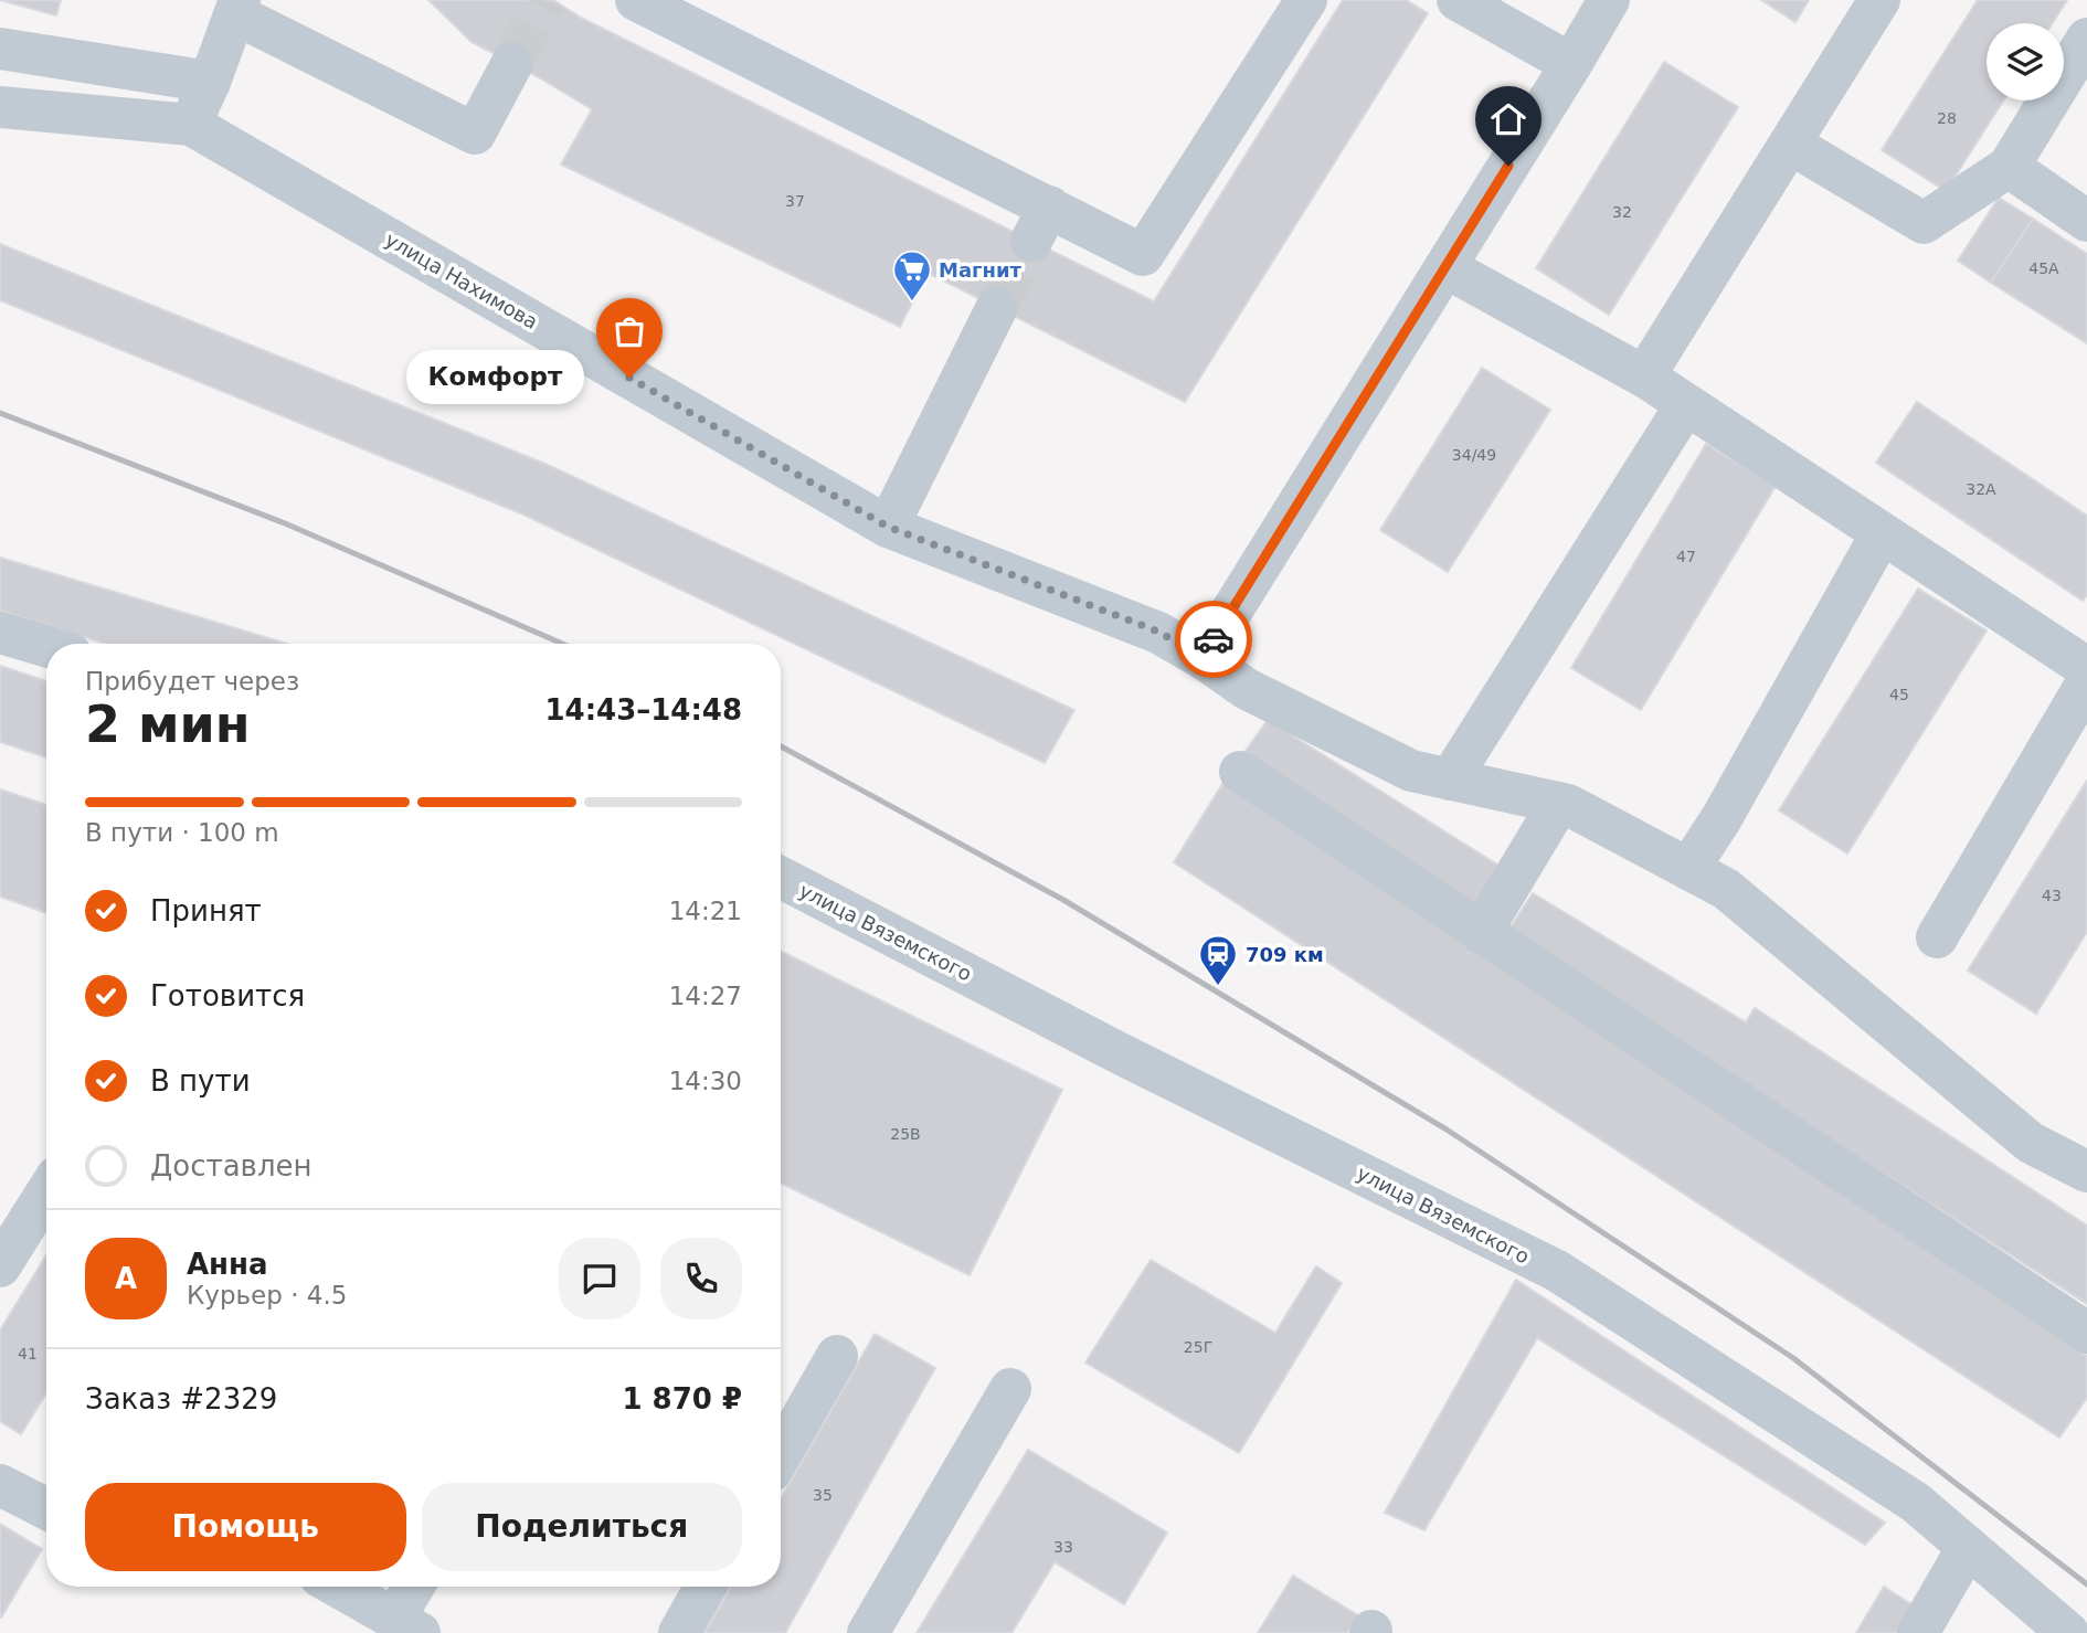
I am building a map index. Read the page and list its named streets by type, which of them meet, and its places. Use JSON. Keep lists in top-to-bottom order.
{
  "streets": {
    "street": ["улица Нахимова", "улица Вяземского"]
  },
  "places": {
    "supermarket": ["Магнит"],
    "other": ["Комфорт"],
    "station": ["709 км"]
  },
  "house_numbers": [
    "28",
    "37",
    "32",
    "45А",
    "34/49",
    "32А",
    "47",
    "45",
    "43",
    "25В",
    "25Г",
    "41",
    "35",
    "33"
  ],
  "page": {
    "bubble": "Комфорт",
    "heading": ["2 мин", "Прибудет через", "14:43–14:48"],
    "panel": [
      "Анна",
      "Курьер · 4.5",
      "Заказ #2329",
      "1 870 ₽"
    ],
    "bar": "В пути · 100 m",
    "list": [
      ["Принят", "14:21"],
      ["Готовится", "14:27"],
      ["В пути", "14:30"],
      "Доставлен"
    ],
    "round": "А",
    "buttons": ["Помощь", "Поделиться"]
  }
}
